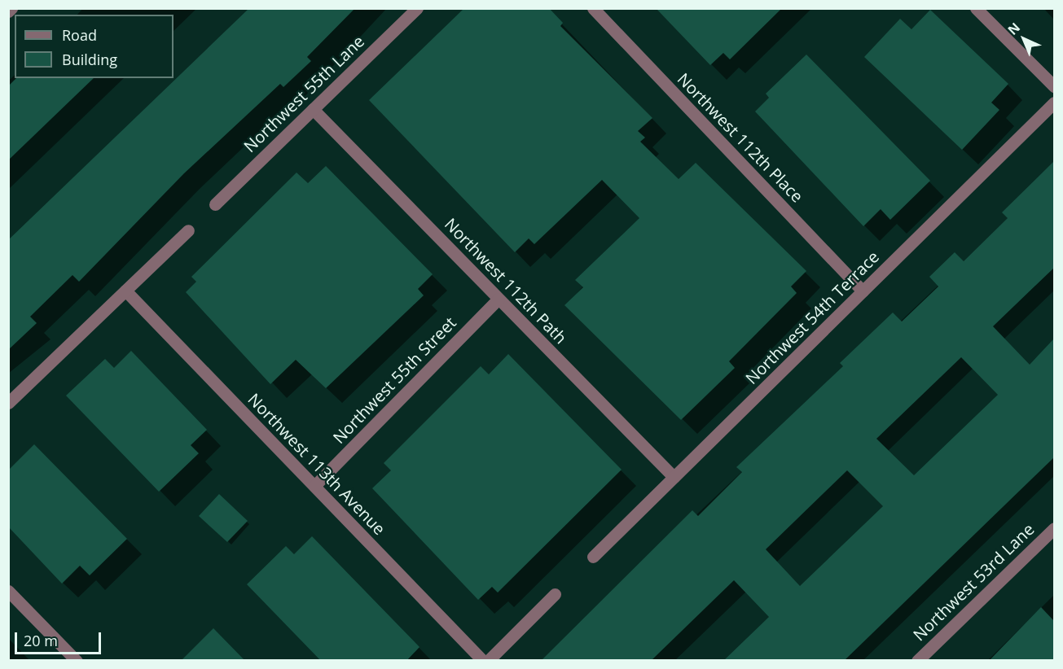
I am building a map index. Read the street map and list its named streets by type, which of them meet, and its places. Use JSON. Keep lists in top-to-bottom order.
{
  "streets": {
    "street": [
      "Northwest 55th Lane",
      "Northwest 112th Place",
      "Northwest 112th Path",
      "Northwest 54th Terrace",
      "Northwest 55th Street",
      "Northwest 113th Avenue",
      "Northwest 53rd Lane"
    ]
  },
  "crossings": [
    ["Northwest 55th Lane", "Northwest 112th Path"],
    ["Northwest 112th Place", "Northwest 54th Terrace"],
    ["Northwest 112th Path", "Northwest 54th Terrace"],
    ["Northwest 112th Path", "Northwest 55th Street"],
    ["Northwest 55th Street", "Northwest 113th Avenue"]
  ],
  "legend": ["Road", "Building"],
  "scale_bar": "20 m",
  "north": "top left"
}
